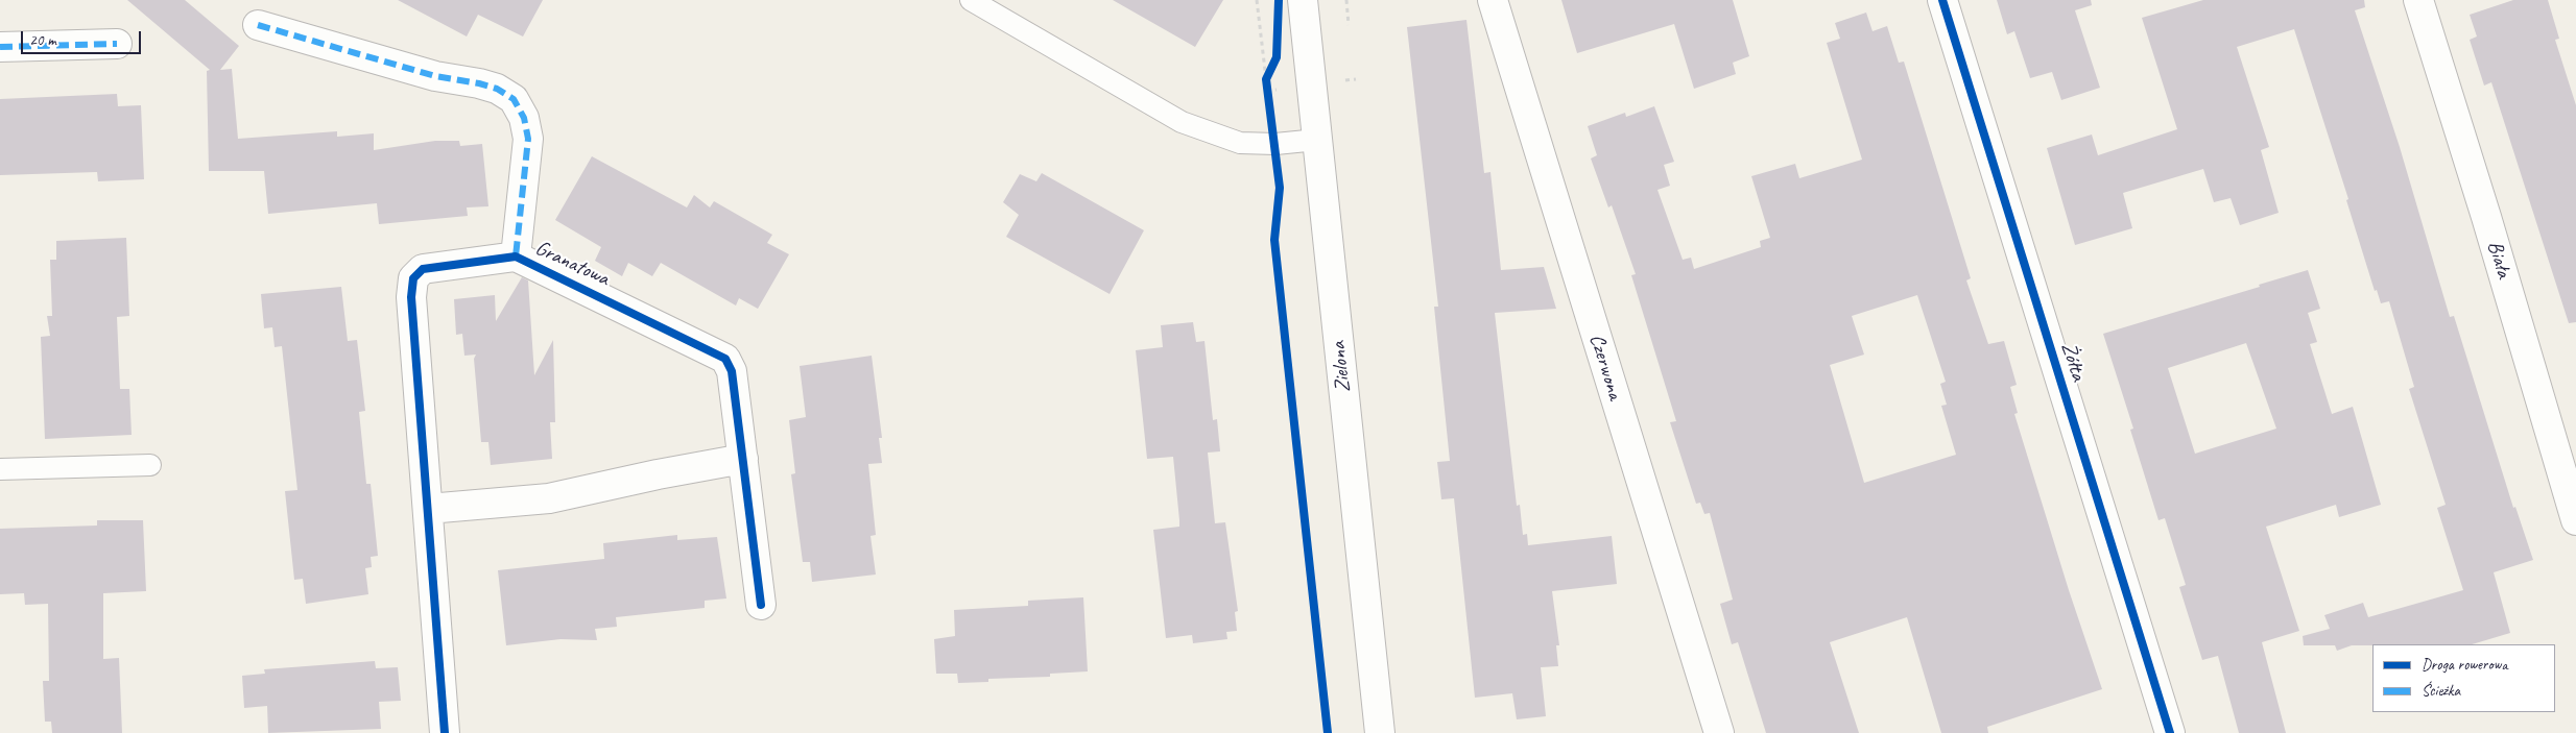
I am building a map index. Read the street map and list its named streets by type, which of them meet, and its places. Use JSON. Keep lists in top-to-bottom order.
{
  "streets": {
    "street": [
      "Biała",
      "Granatowa",
      "Żółta",
      "Zielona",
      "Czerwona"
    ]
  },
  "legend": ["Droga rowerowa", "Ścieżka"],
  "scale_bar": "20 m"
}
